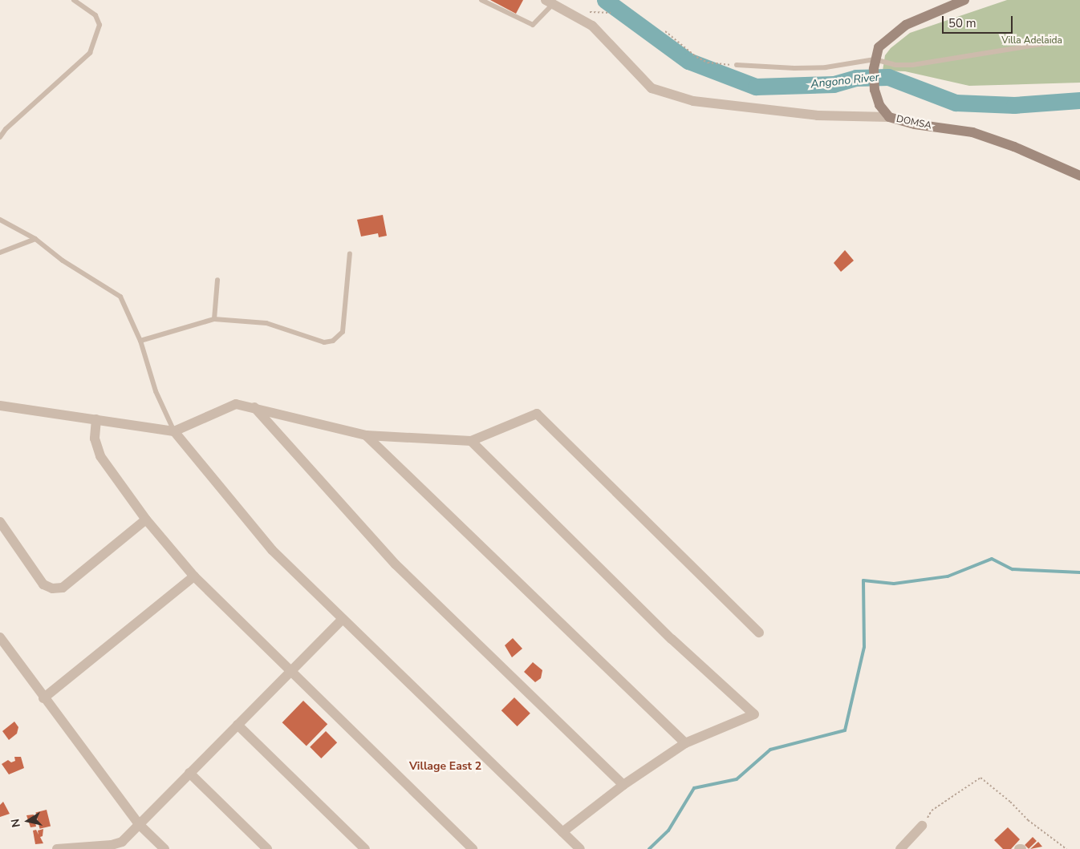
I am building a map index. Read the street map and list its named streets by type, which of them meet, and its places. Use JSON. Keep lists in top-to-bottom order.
{
  "streets": {
    "main road": ["DOMSA"]
  },
  "districts": ["Village East 2"],
  "water": ["Angono River"],
  "parks": ["Villa Adelaida"],
  "scale_bar": "50 m",
  "north": "left"
}
